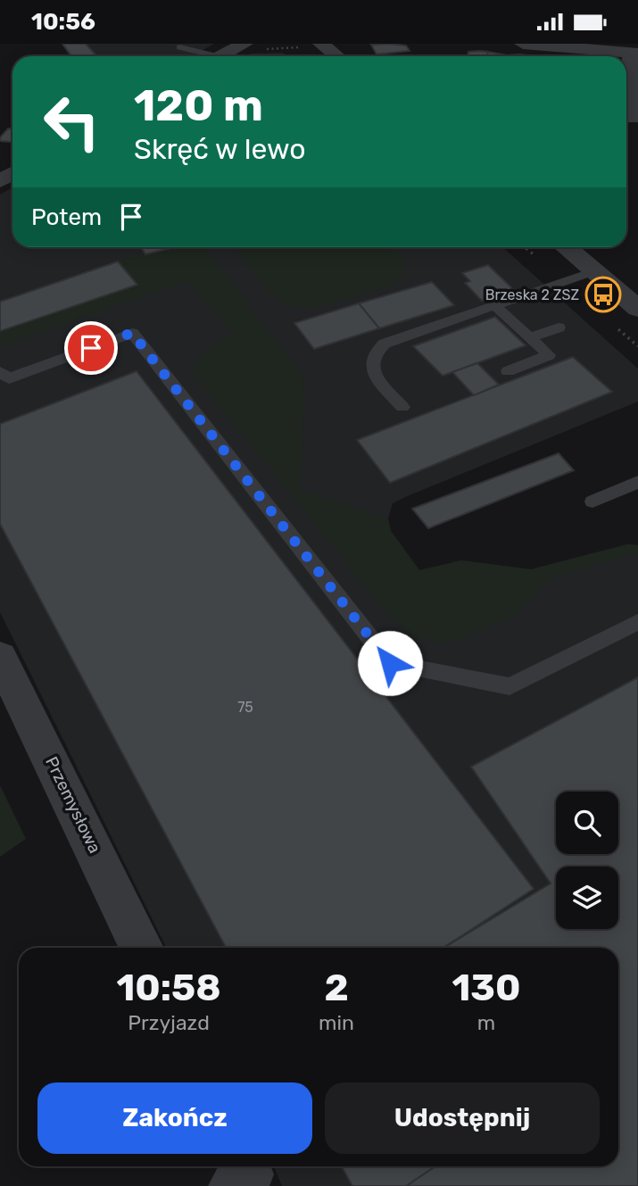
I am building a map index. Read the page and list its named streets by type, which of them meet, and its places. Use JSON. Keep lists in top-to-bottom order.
{
  "streets": {
    "street": ["Przemysłowa"]
  },
  "places": {
    "bus stop": ["Brzeska 2 ZSZ"]
  },
  "house_numbers": ["75"],
  "page": {
    "status": "10:56",
    "turn": ["120 m", "Skręć w lewo"],
    "then": "Potem",
    "eta": [
      "10:58",
      "Przyjazd",
      "2",
      "min",
      "130",
      "m"
    ],
    "buttons": ["Zakończ", "Udostępnij"]
  }
}
